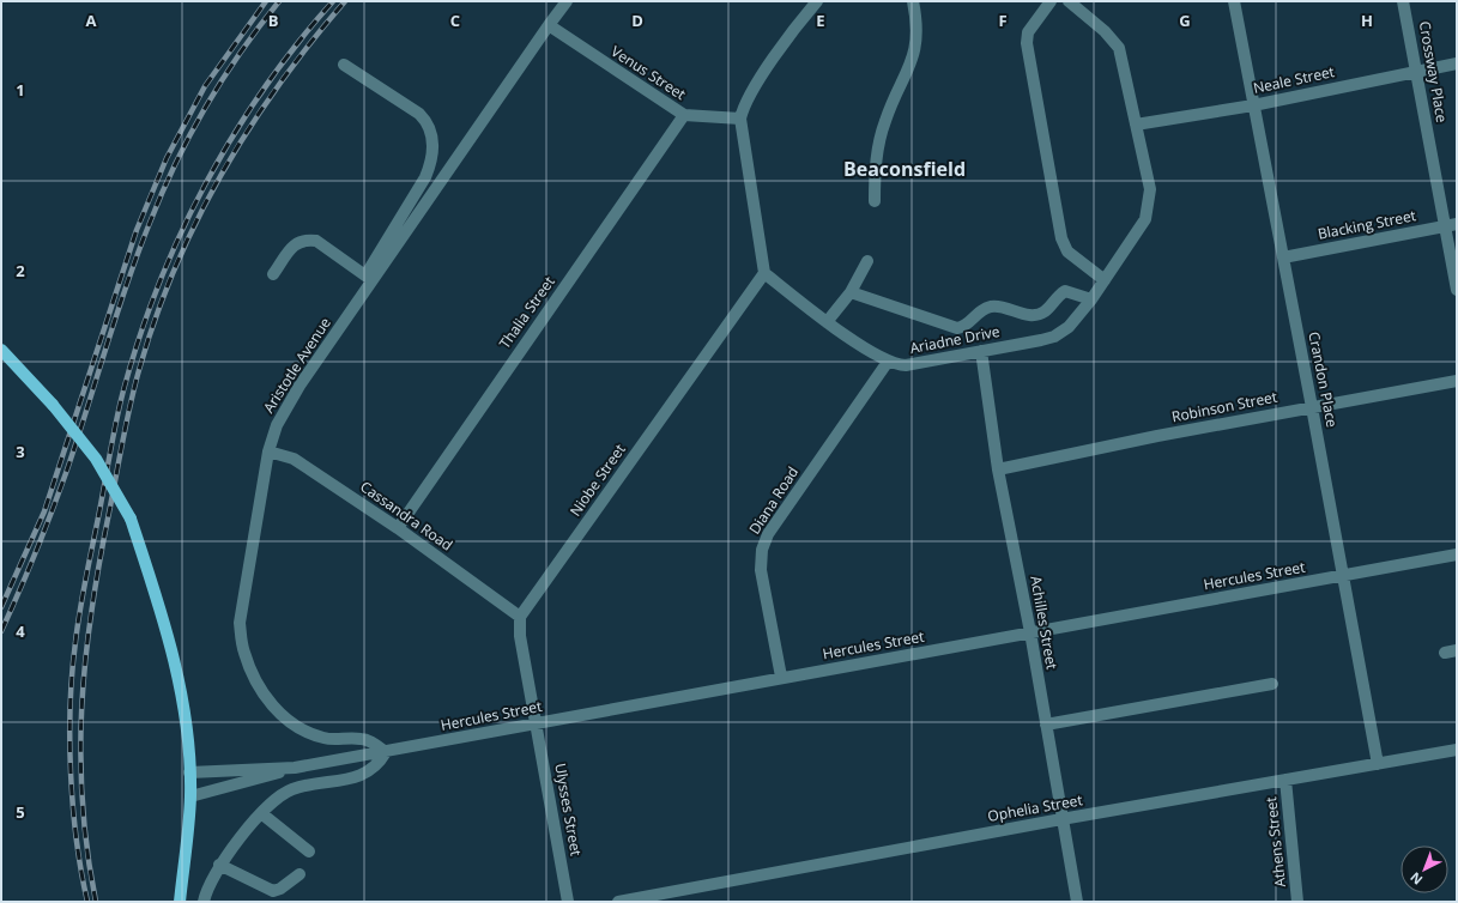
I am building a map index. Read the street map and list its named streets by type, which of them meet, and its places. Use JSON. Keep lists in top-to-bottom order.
{
  "streets": {
    "street": [
      "Crossway Place",
      "Venus Street",
      "Neale Street",
      "Blacking Street",
      "Thalia Street",
      "Ariadne Drive",
      "Aristotle Avenue",
      "Crandon Place",
      "Robinson Street",
      "Niobe Street",
      "Diana Road",
      "Cassandra Road",
      "Hercules Street",
      "Achilles Street",
      "Ophelia Street",
      "Ulysses Street",
      "Athens Street"
    ]
  },
  "crossings": [
    ["Crossway Place", "Neale Street"],
    ["Crossway Place", "Blacking Street"],
    ["Venus Street", "Thalia Street"],
    ["Venus Street", "Aristotle Avenue"],
    ["Neale Street", "Ariadne Drive"],
    ["Neale Street", "Crandon Place"],
    ["Blacking Street", "Crandon Place"],
    ["Thalia Street", "Cassandra Road"],
    ["Ariadne Drive", "Niobe Street"],
    ["Ariadne Drive", "Diana Road"],
    ["Ariadne Drive", "Achilles Street"],
    ["Aristotle Avenue", "Cassandra Road"],
    ["Aristotle Avenue", "Hercules Street"],
    ["Crandon Place", "Robinson Street"],
    ["Crandon Place", "Hercules Street"],
    ["Crandon Place", "Ophelia Street"],
    ["Robinson Street", "Achilles Street"],
    ["Niobe Street", "Cassandra Road"],
    ["Diana Road", "Hercules Street"],
    ["Hercules Street", "Achilles Street"],
    ["Hercules Street", "Ulysses Street"],
    ["Achilles Street", "Ophelia Street"],
    ["Ophelia Street", "Athens Street"]
  ],
  "districts": ["Beaconsfield"],
  "north": "bottom left",
  "grid": {
    "columns": [
      "A",
      "B",
      "C",
      "D",
      "E",
      "F",
      "G",
      "H"
    ],
    "rows": [
      "1",
      "2",
      "3",
      "4",
      "5"
    ]
  }
}
